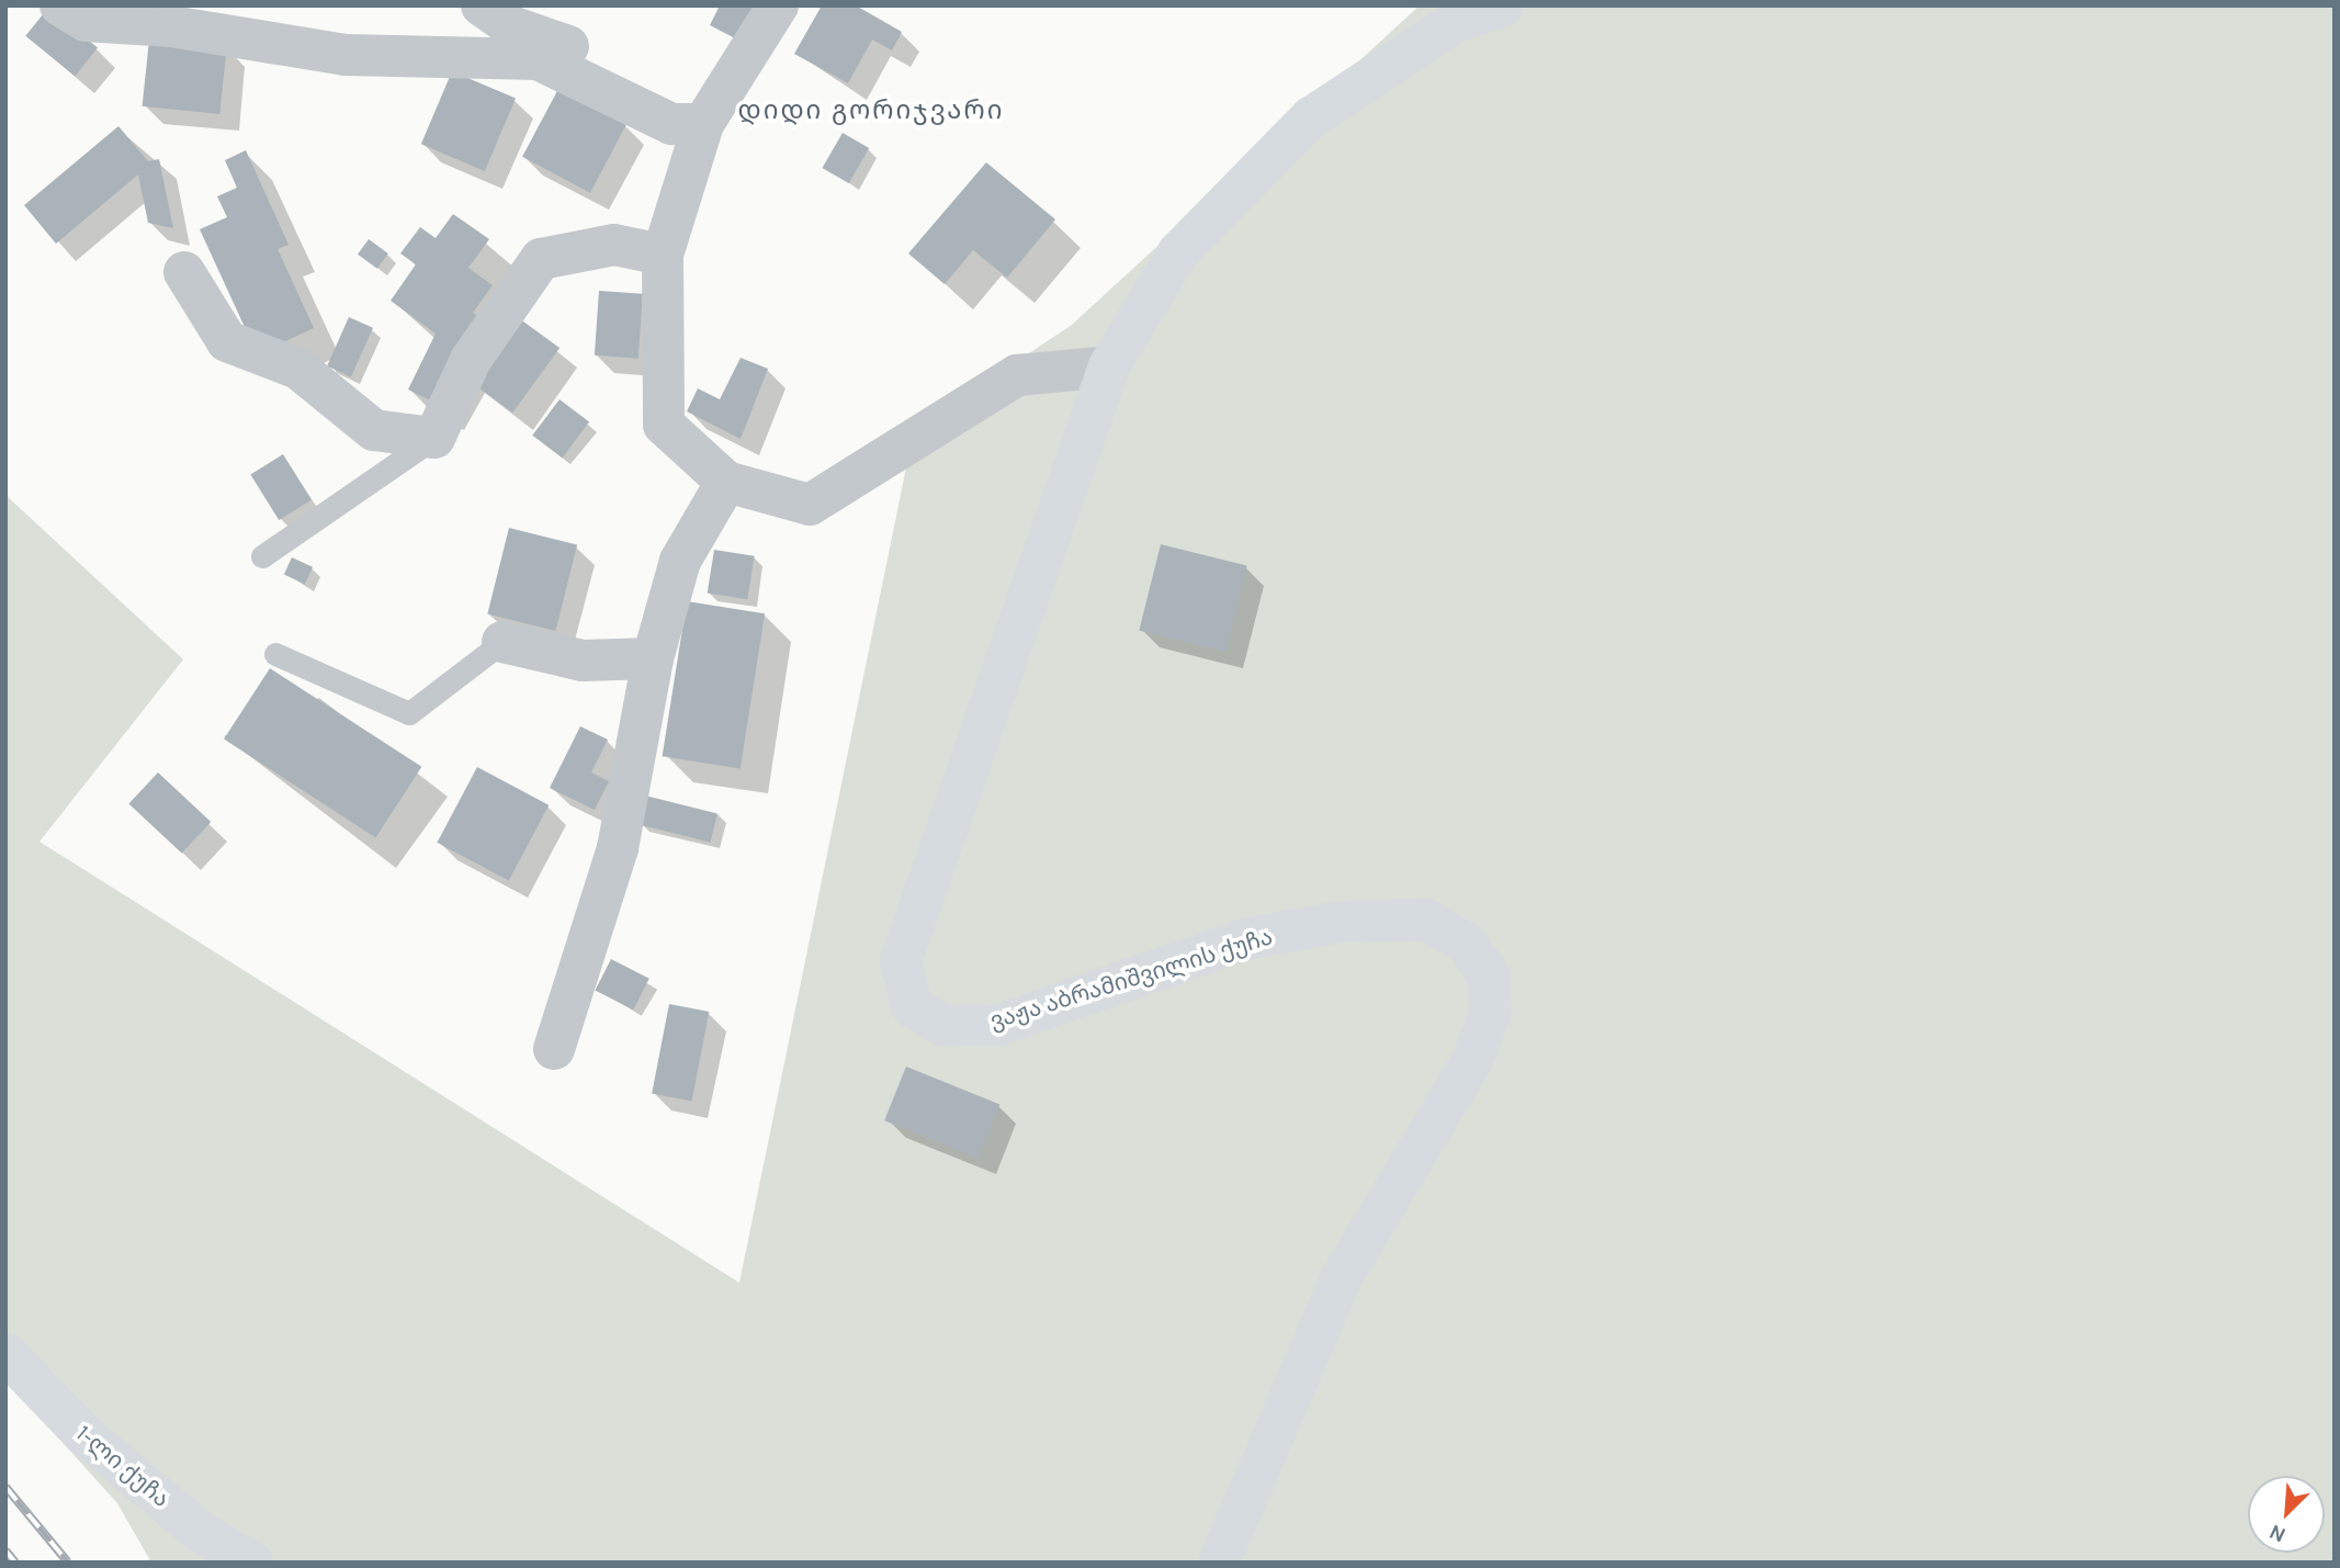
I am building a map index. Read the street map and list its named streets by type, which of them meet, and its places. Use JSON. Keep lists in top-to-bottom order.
{
  "streets": {
    "street": ["ვაჟა აბრამიშვილის ქუჩა", "1-ლი ქუჩა"]
  },
  "districts": ["დიდი გორიჯვარი"],
  "north": "bottom left"
}
